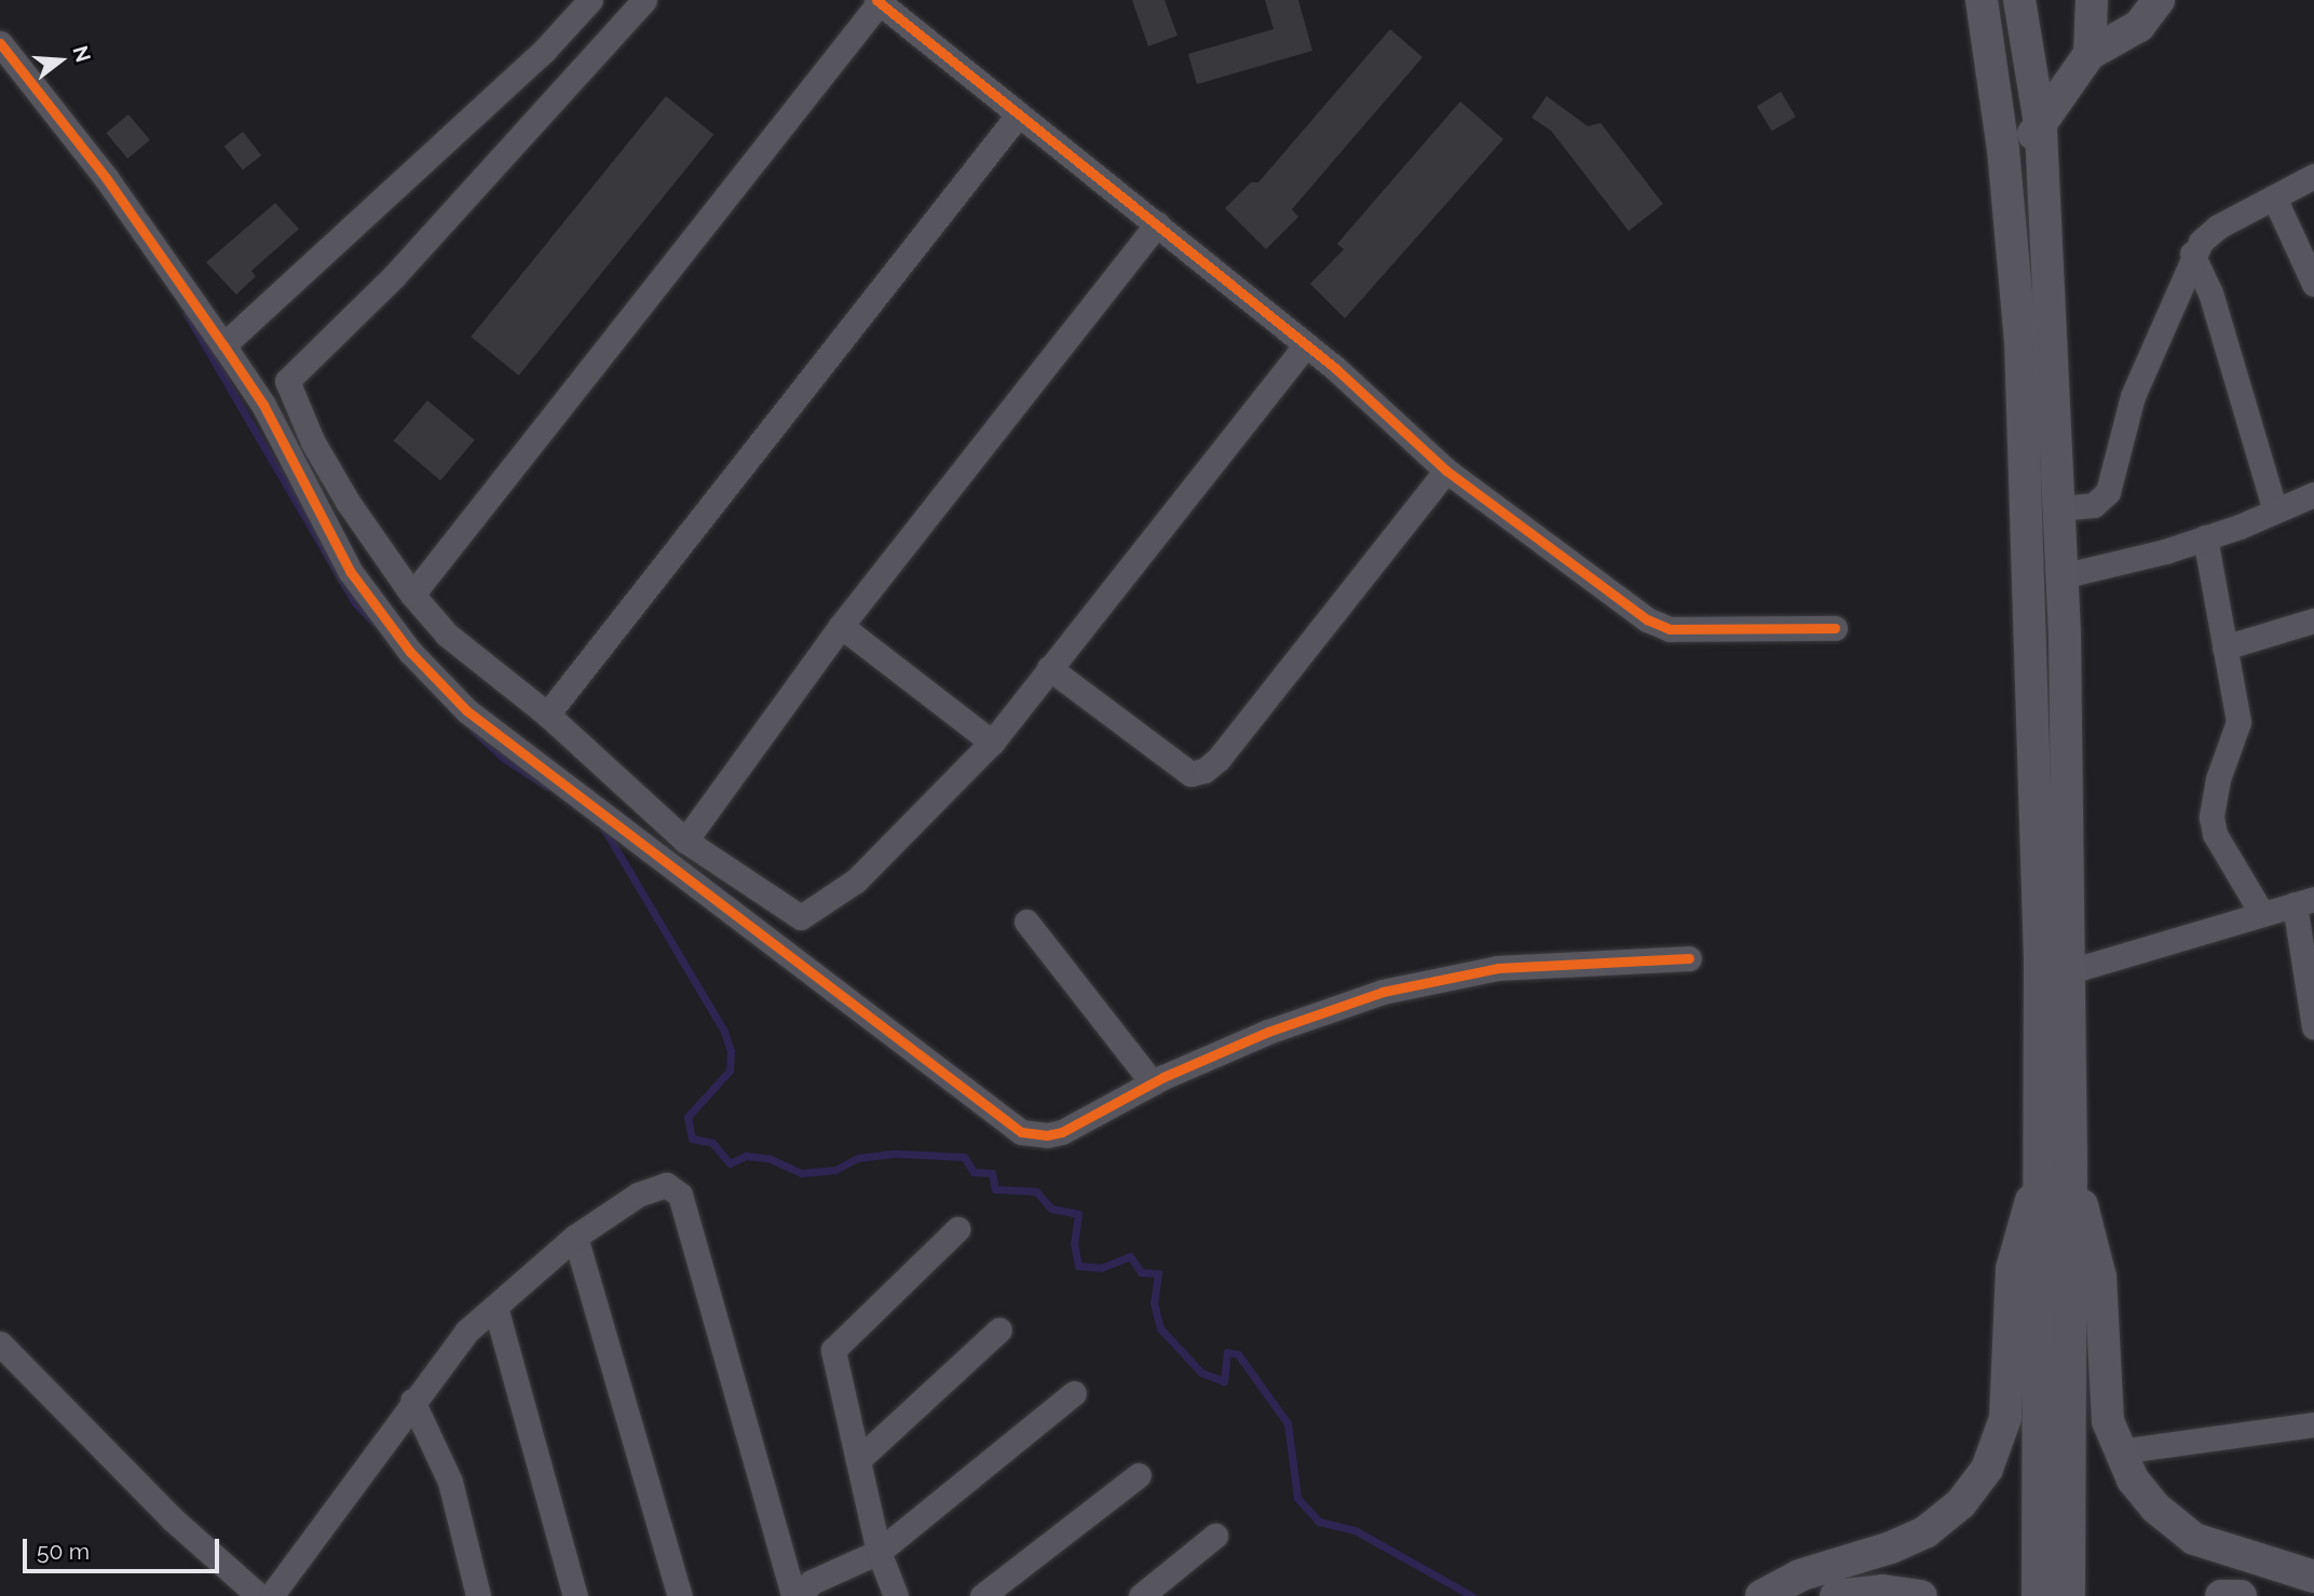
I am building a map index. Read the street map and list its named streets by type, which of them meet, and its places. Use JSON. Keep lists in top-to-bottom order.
{
  "scale_bar": "50 m",
  "north": "right"
}
